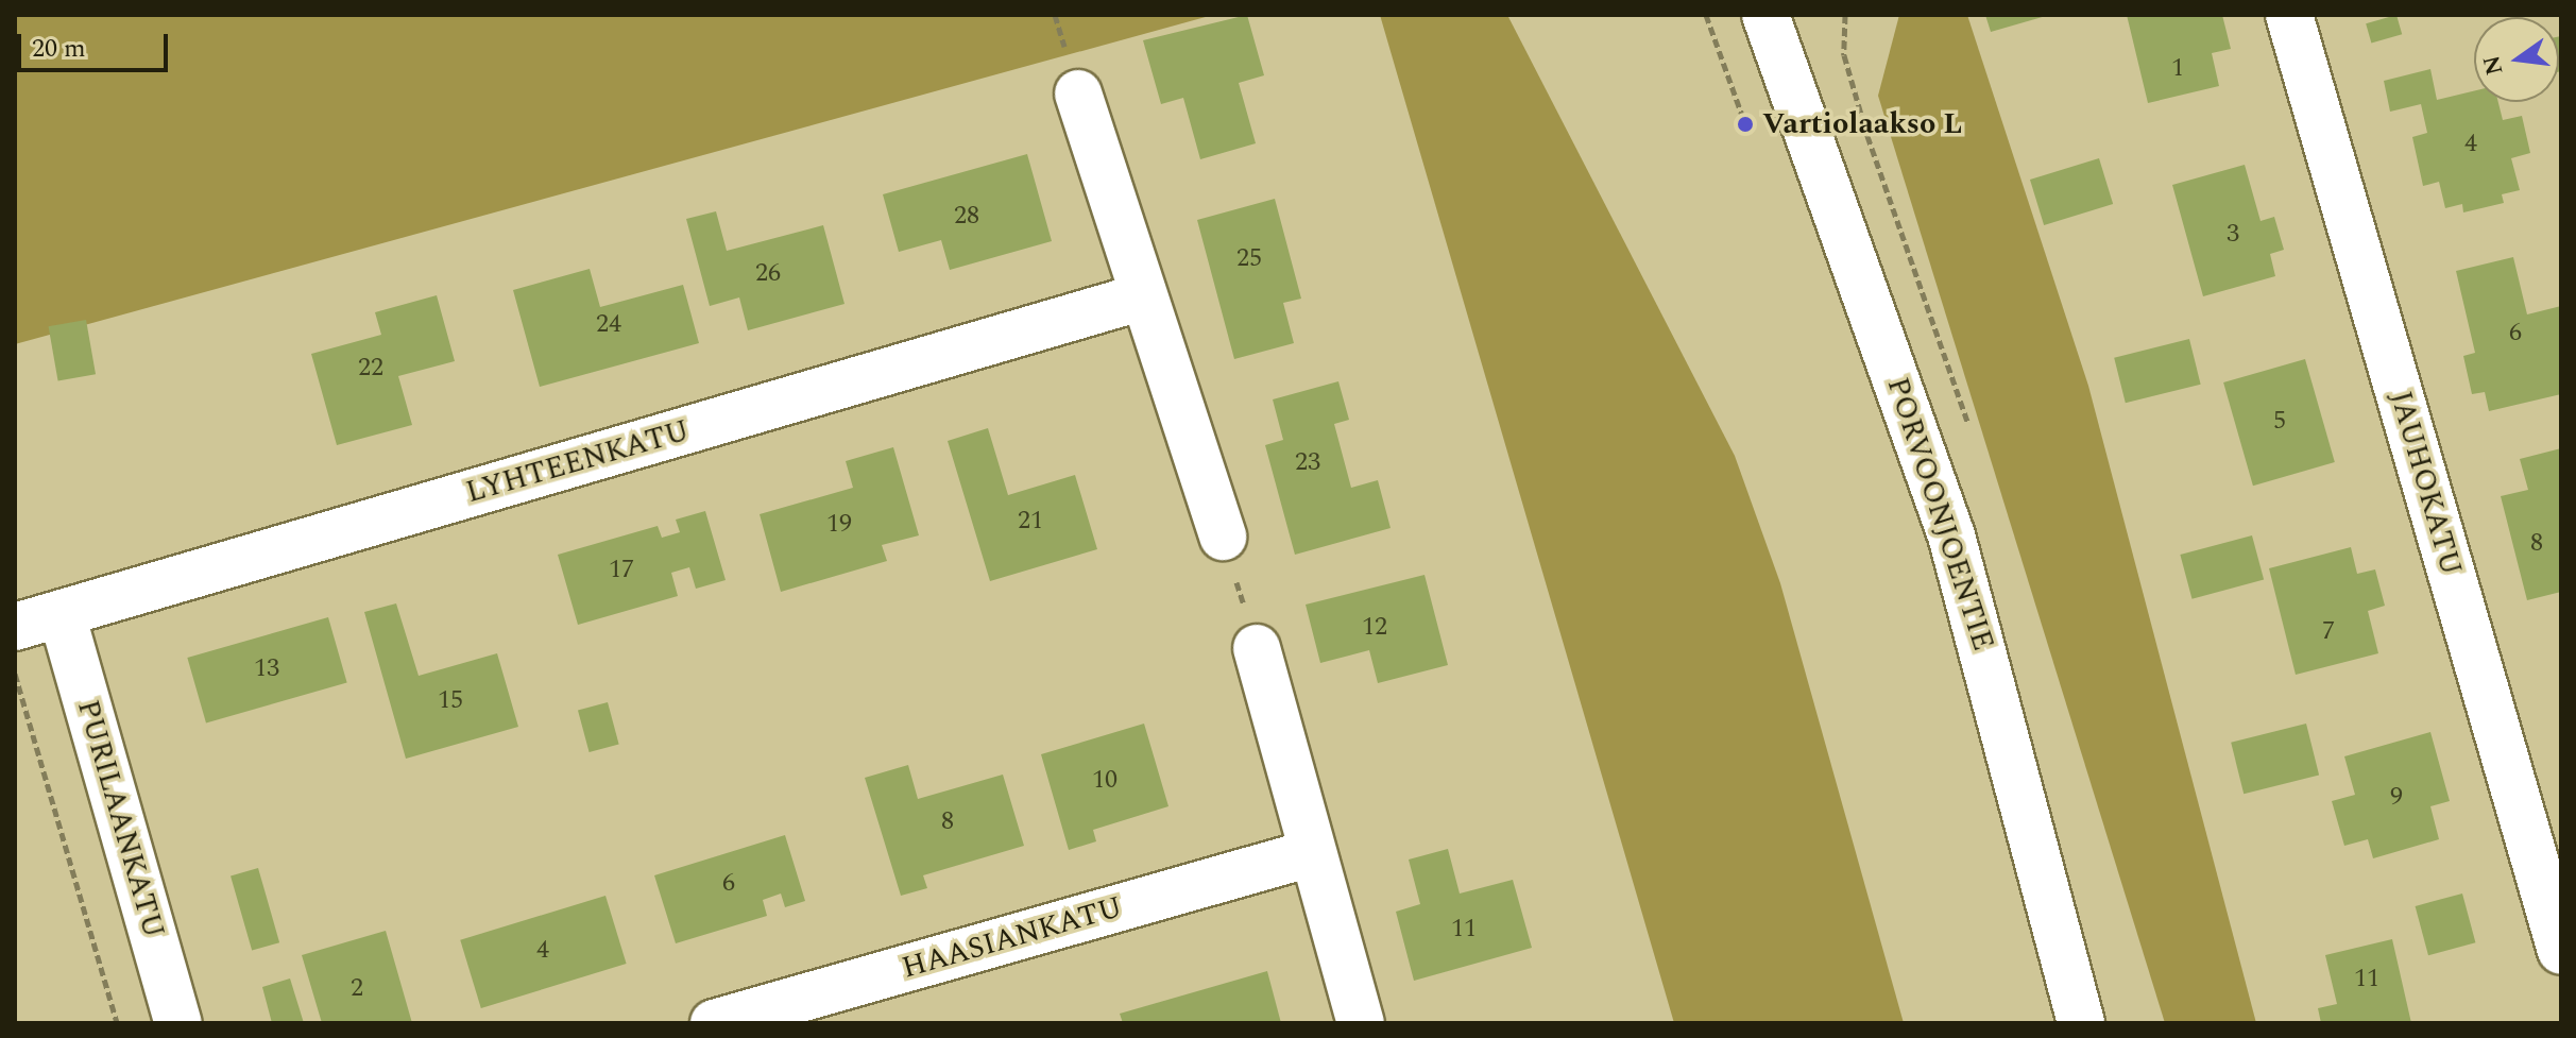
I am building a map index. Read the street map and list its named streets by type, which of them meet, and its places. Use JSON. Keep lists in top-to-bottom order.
{
  "streets": {
    "street": [
      "LYHTEENKATU",
      "JAUHOKATU",
      "PORVOONJOENTIE",
      "PURILAANKATU",
      "HAASIANKATU"
    ]
  },
  "crossings": [
    ["LYHTEENKATU", "PURILAANKATU"]
  ],
  "places": ["Vartiolaakso L"],
  "house_numbers": [
    "1",
    "4",
    "28",
    "3",
    "25",
    "26",
    "24",
    "6",
    "22",
    "5",
    "23",
    "21",
    "19",
    "8",
    "17",
    "12",
    "7",
    "13",
    "15",
    "10",
    "9",
    "8",
    "6",
    "11",
    "4",
    "11",
    "2"
  ],
  "scale_bar": "20 m",
  "north": "left"
}
